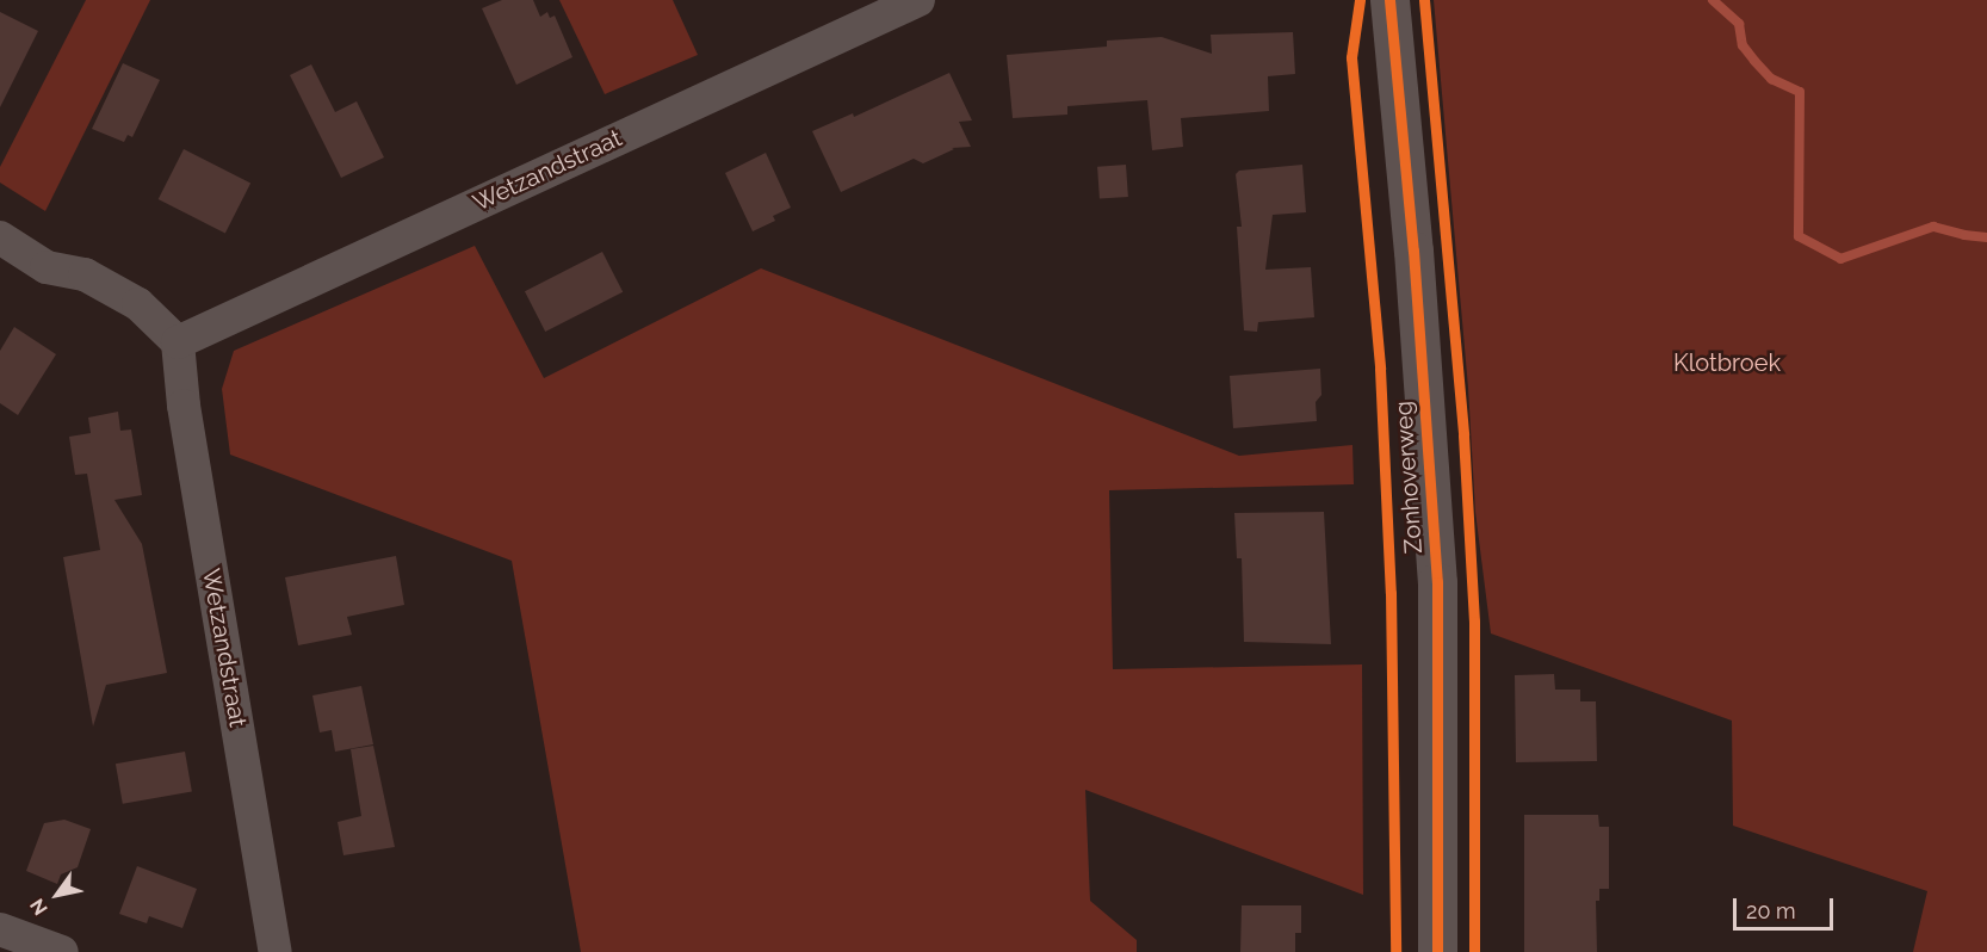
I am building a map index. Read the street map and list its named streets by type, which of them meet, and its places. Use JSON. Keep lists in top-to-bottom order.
{
  "streets": {
    "street": ["Wetzandstraat", "Zonhoverweg"]
  },
  "parks": ["Klotbroek"],
  "scale_bar": "20 m",
  "north": "bottom left"
}
